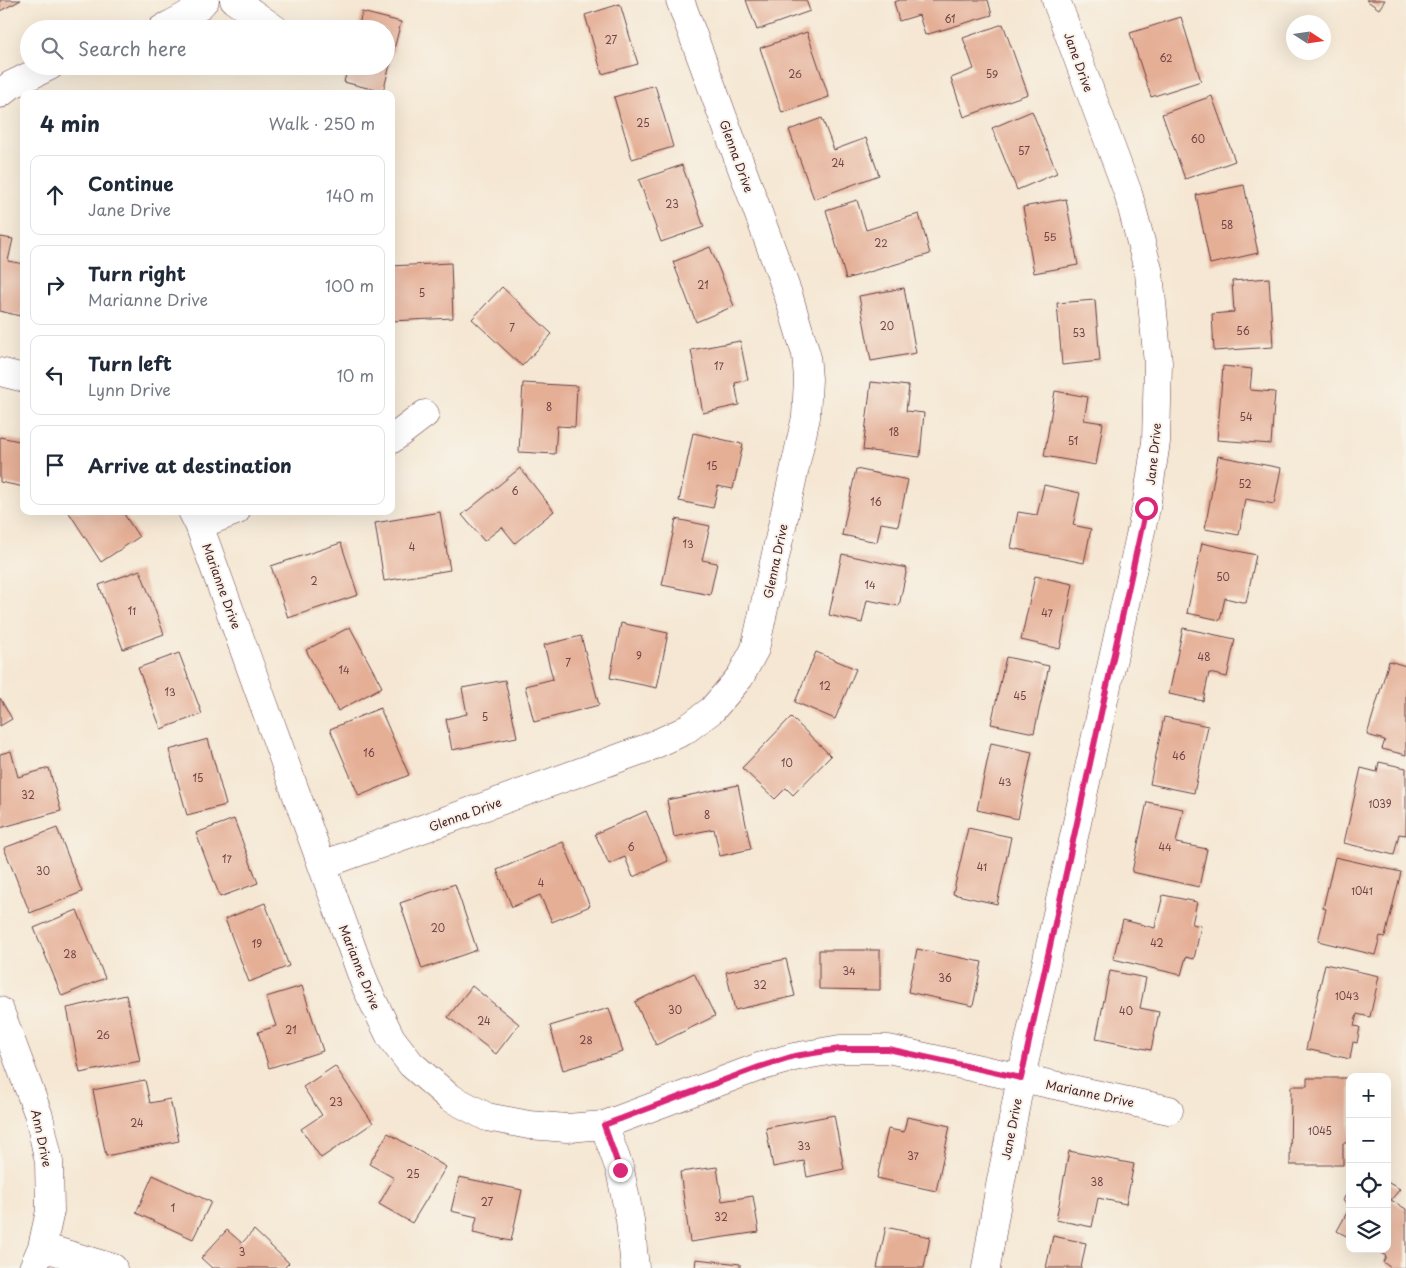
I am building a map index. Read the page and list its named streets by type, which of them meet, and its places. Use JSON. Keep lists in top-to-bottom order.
{
  "streets": {
    "street": [
      "Jane Drive",
      "Glenna Drive",
      "Marianne Drive",
      "Ann Drive"
    ]
  },
  "crossings": [
    ["Jane Drive", "Marianne Drive"],
    ["Glenna Drive", "Marianne Drive"]
  ],
  "house_numbers": [
    "61",
    "27",
    "62",
    "26",
    "59",
    "25",
    "60",
    "57",
    "24",
    "23",
    "58",
    "55",
    "22",
    "21",
    "5",
    "20",
    "7",
    "56",
    "53",
    "17",
    "8",
    "54",
    "18",
    "51",
    "15",
    "52",
    "6",
    "16",
    "13",
    "4",
    "50",
    "2",
    "14",
    "11",
    "47",
    "9",
    "48",
    "7",
    "14",
    "12",
    "13",
    "45",
    "5",
    "16",
    "46",
    "10",
    "15",
    "43",
    "32",
    "1039",
    "8",
    "6",
    "44",
    "17",
    "41",
    "30",
    "4",
    "1041",
    "20",
    "42",
    "19",
    "28",
    "34",
    "36",
    "32",
    "1043",
    "30",
    "40",
    "24",
    "21",
    "26",
    "28",
    "23",
    "24",
    "1045",
    "33",
    "37",
    "25",
    "38",
    "27",
    "1",
    "32",
    "3"
  ],
  "north": "right",
  "page": {
    "search": "Search here",
    "heading": ["4 min", "Walk · 250 m"],
    "list": [
      ["Continue", "Jane Drive", "140 m"],
      ["Turn right", "Marianne Drive", "100 m"],
      ["Turn left", "Lynn Drive", "10 m"],
      "Arrive at destination"
    ],
    "map_buttons": ["+", "−"]
  }
}
